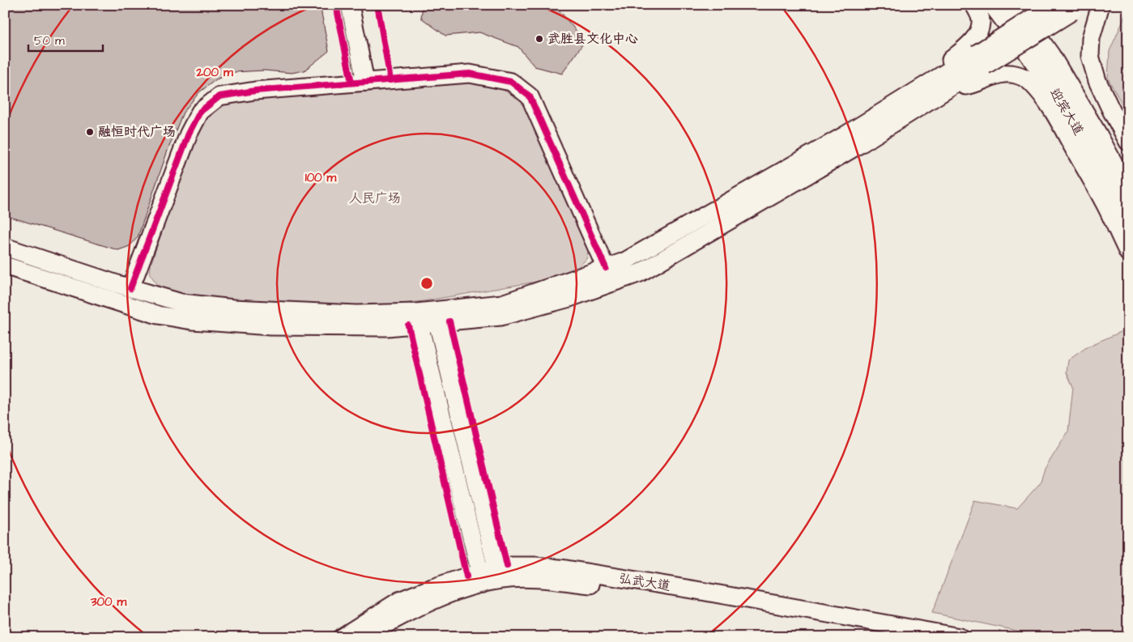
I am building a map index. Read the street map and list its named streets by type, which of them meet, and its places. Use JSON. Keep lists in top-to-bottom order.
{
  "streets": {
    "main road": ["迎宾大道", "弘武大道"]
  },
  "parks": ["人民广场"],
  "places": ["武胜县文化中心", "融恒时代广场"],
  "scale_bar": "50 m",
  "rings": ["200 m", "100 m", "300 m"]
}
